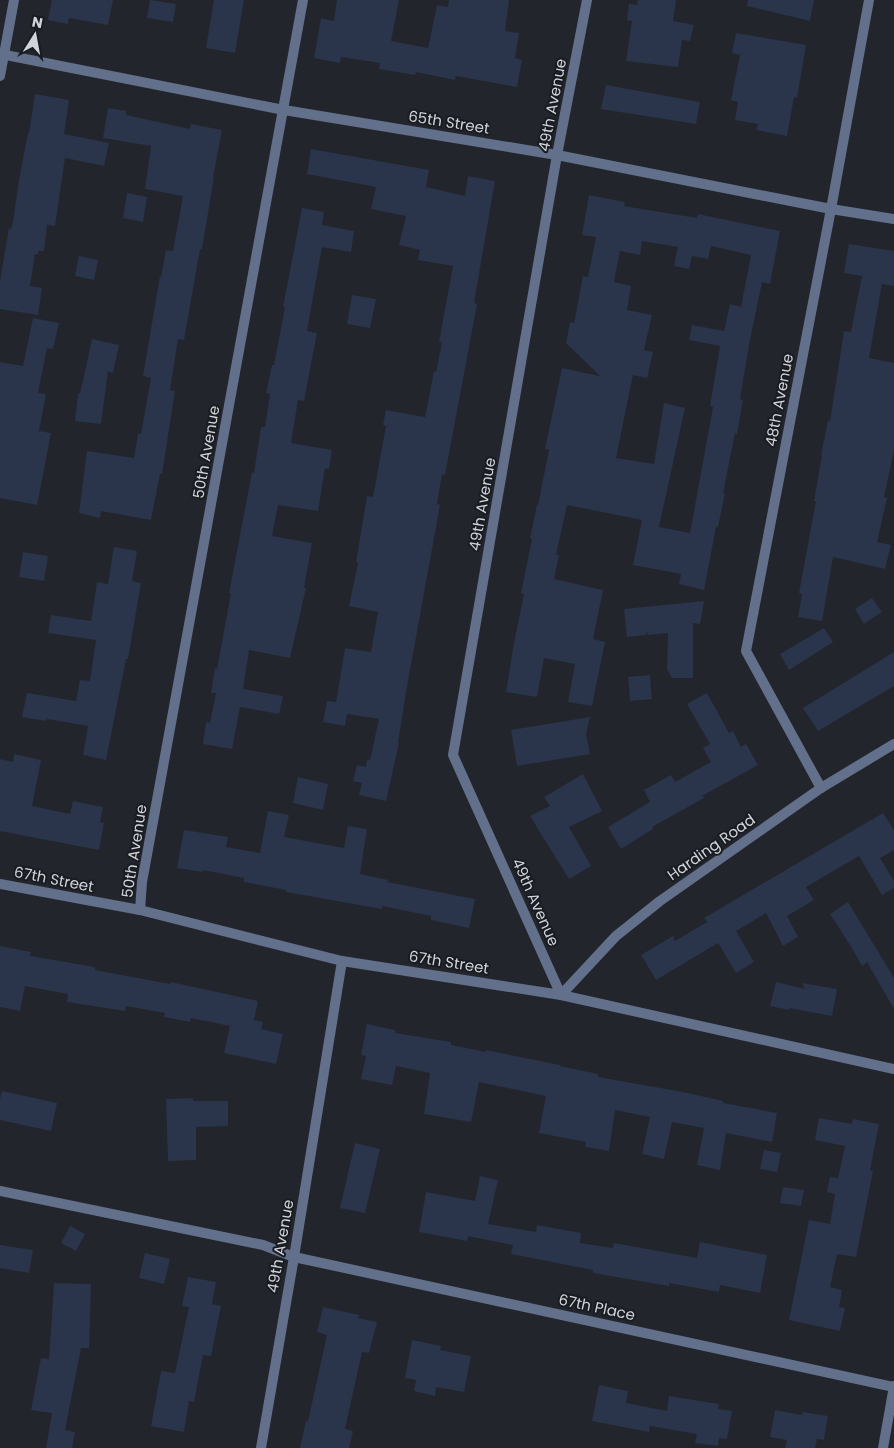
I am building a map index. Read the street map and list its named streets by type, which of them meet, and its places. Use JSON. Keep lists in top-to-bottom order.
{
  "streets": {
    "street": [
      "49th Avenue",
      "65th Street",
      "48th Avenue",
      "50th Avenue",
      "Harding Road",
      "67th Street",
      "67th Place"
    ]
  },
  "crossings": [
    ["49th Avenue", "65th Street"],
    ["49th Avenue", "Harding Road"],
    ["49th Avenue", "67th Street"],
    ["49th Avenue", "67th Place"],
    ["65th Street", "48th Avenue"],
    ["65th Street", "50th Avenue"],
    ["48th Avenue", "Harding Road"],
    ["50th Avenue", "67th Street"],
    ["Harding Road", "67th Street"]
  ],
  "north": "top"
}
